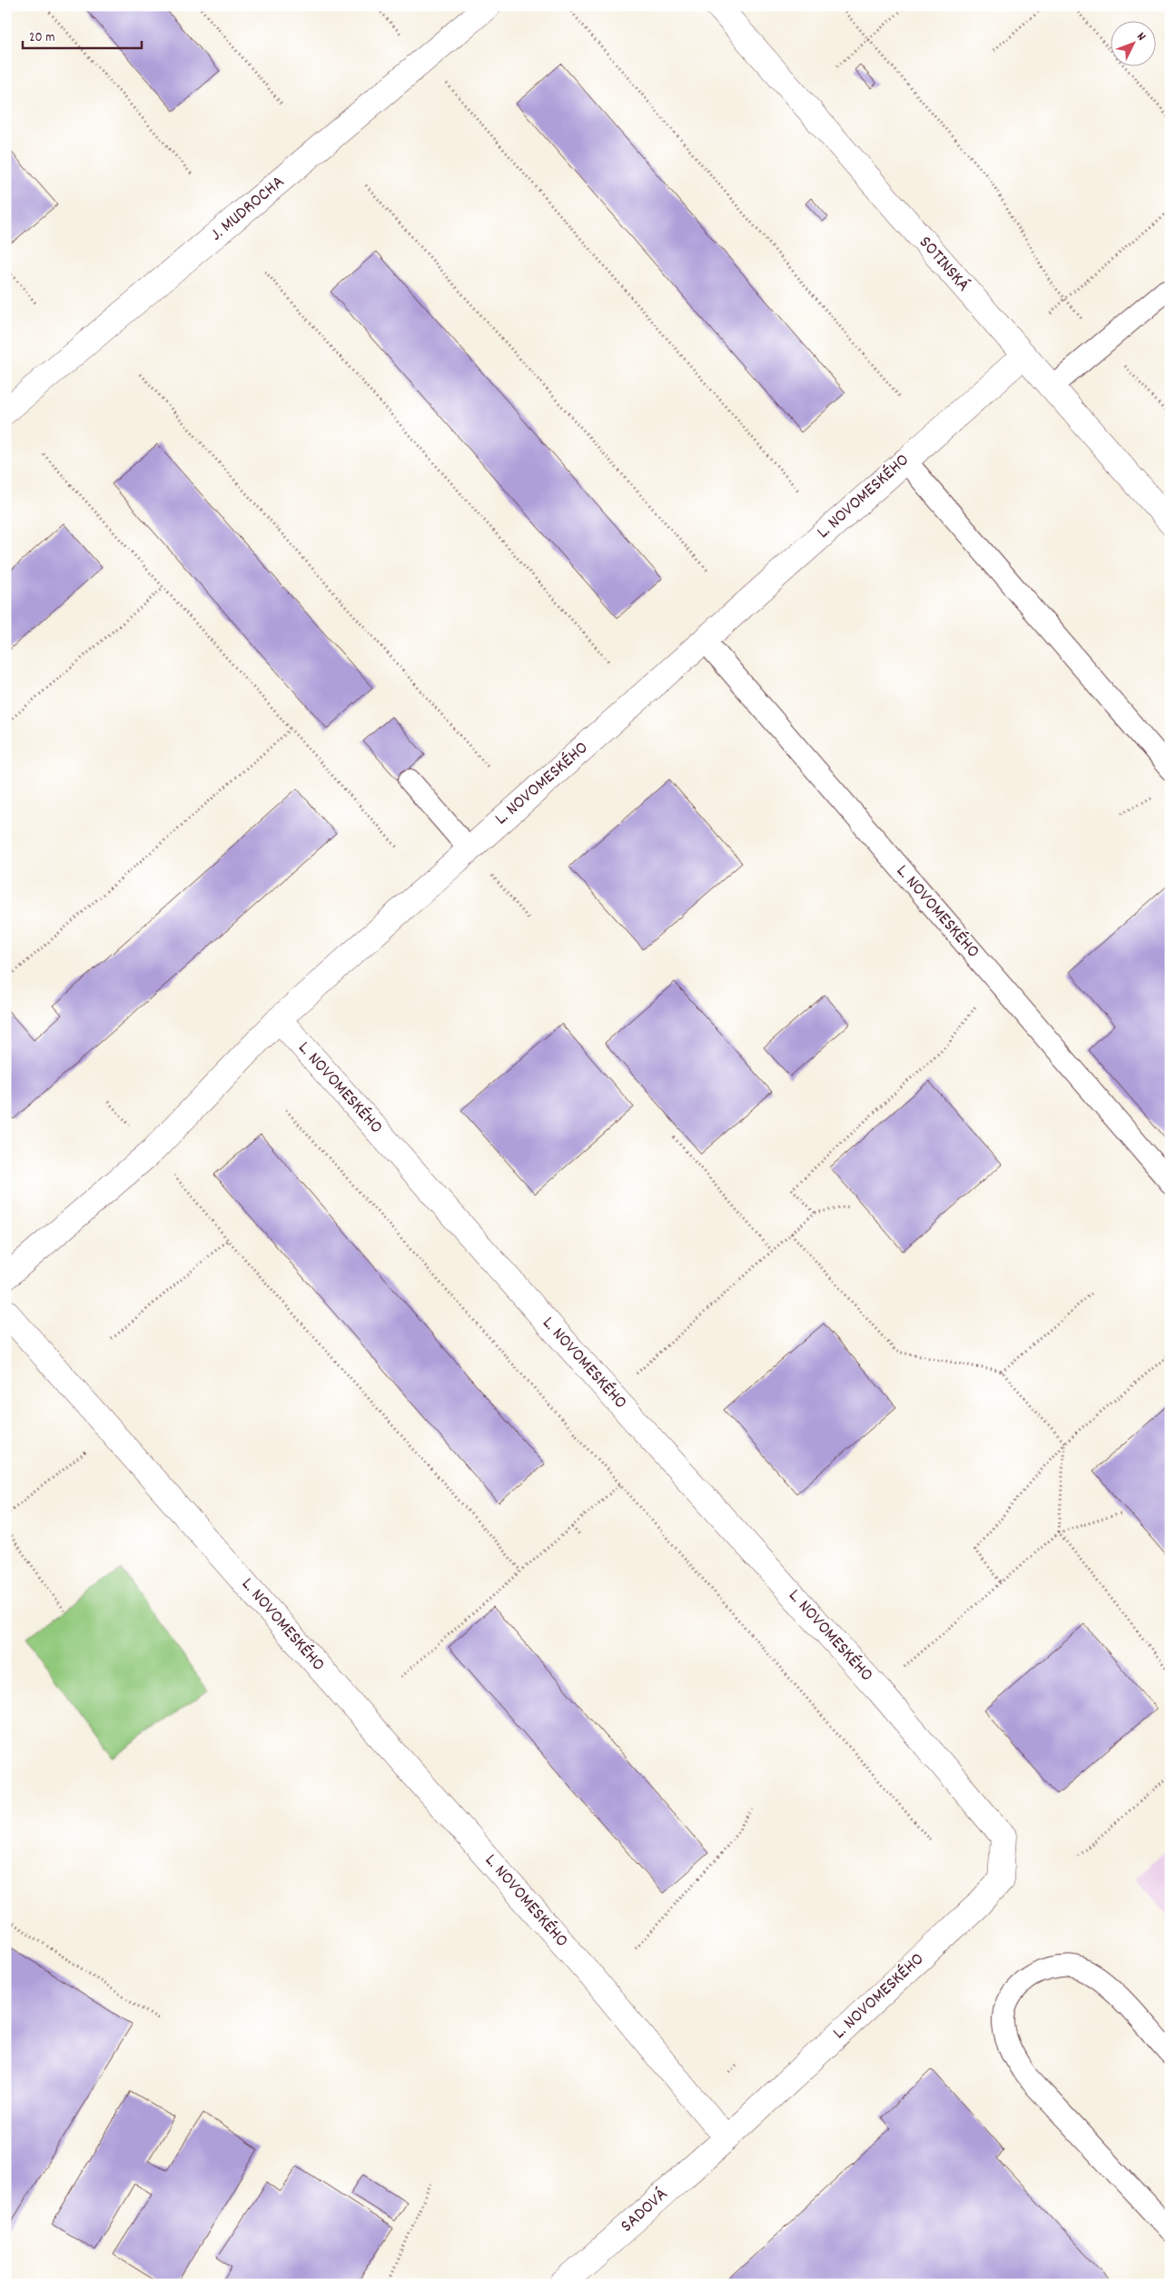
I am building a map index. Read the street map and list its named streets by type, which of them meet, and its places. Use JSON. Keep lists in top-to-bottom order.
{
  "streets": {
    "street": [
      "J. MUDROCHA",
      "SOTINSKÁ",
      "L. NOVOMESKÉHO",
      "SADOVÁ"
    ]
  },
  "crossings": [
    ["SOTINSKÁ", "L. NOVOMESKÉHO"],
    ["L. NOVOMESKÉHO", "SADOVÁ"]
  ],
  "scale_bar": "20 m",
  "north": "top right"
}
